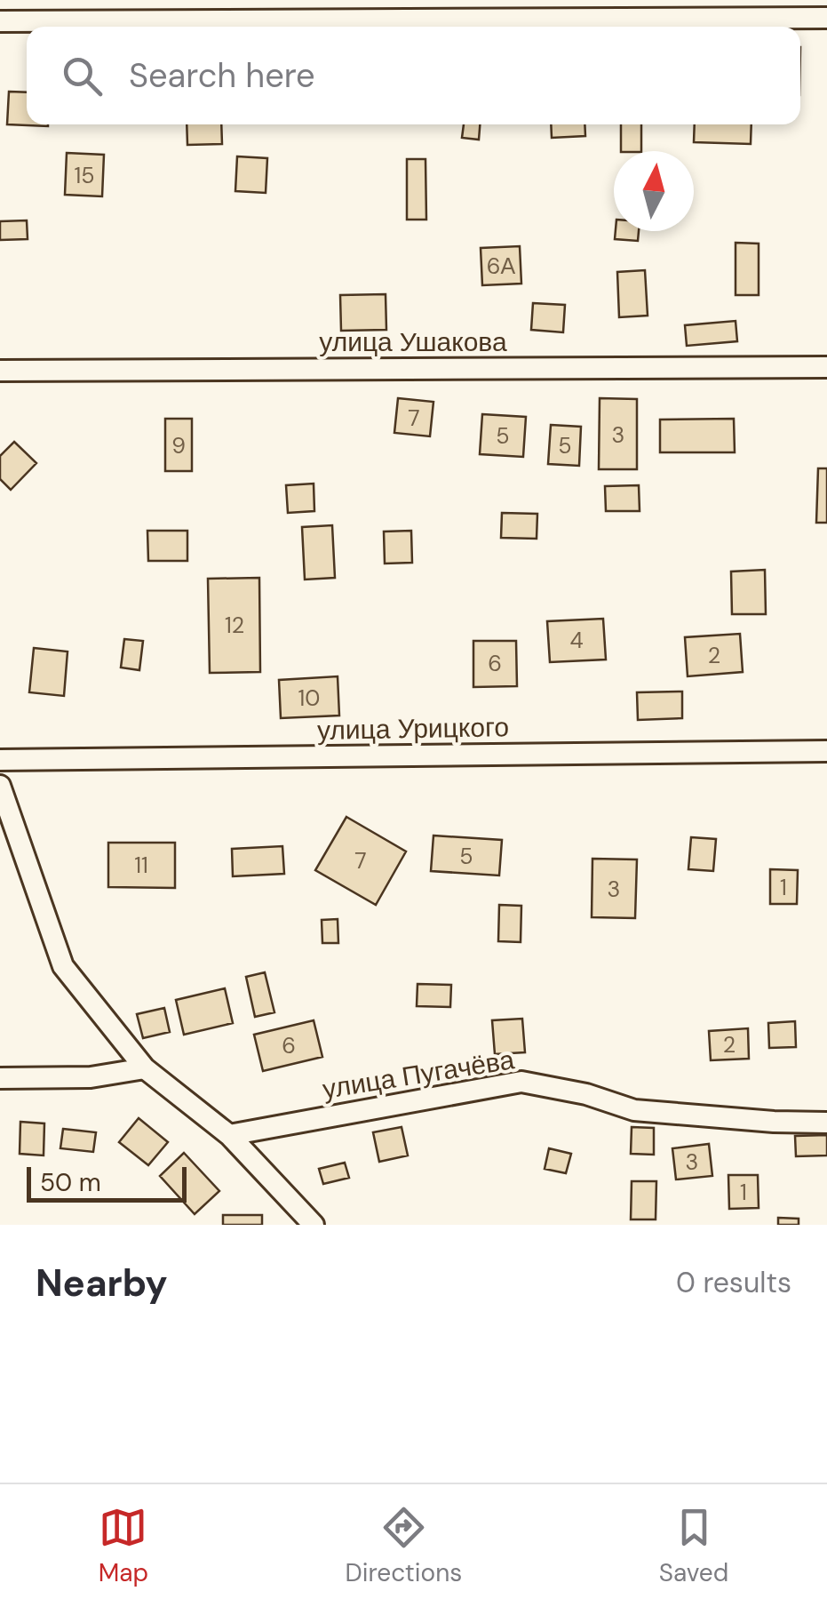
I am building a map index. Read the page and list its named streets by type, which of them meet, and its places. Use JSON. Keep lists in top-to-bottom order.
{
  "streets": {
    "street": ["улица Ушакова", "улица Урицкого", "улица Пугачёва"]
  },
  "house_numbers": [
    "15",
    "6А",
    "7",
    "3",
    "5",
    "9",
    "5",
    "12",
    "4",
    "2",
    "6",
    "10",
    "5",
    "7",
    "11",
    "1",
    "3",
    "2",
    "6",
    "3",
    "1"
  ],
  "scale_bar": "50 m",
  "north": "top",
  "page": {
    "search": "Search here",
    "scale": "50 m",
    "heading": ["Nearby", "0 results"],
    "nav": ["Map", "Directions", "Saved"]
  }
}
